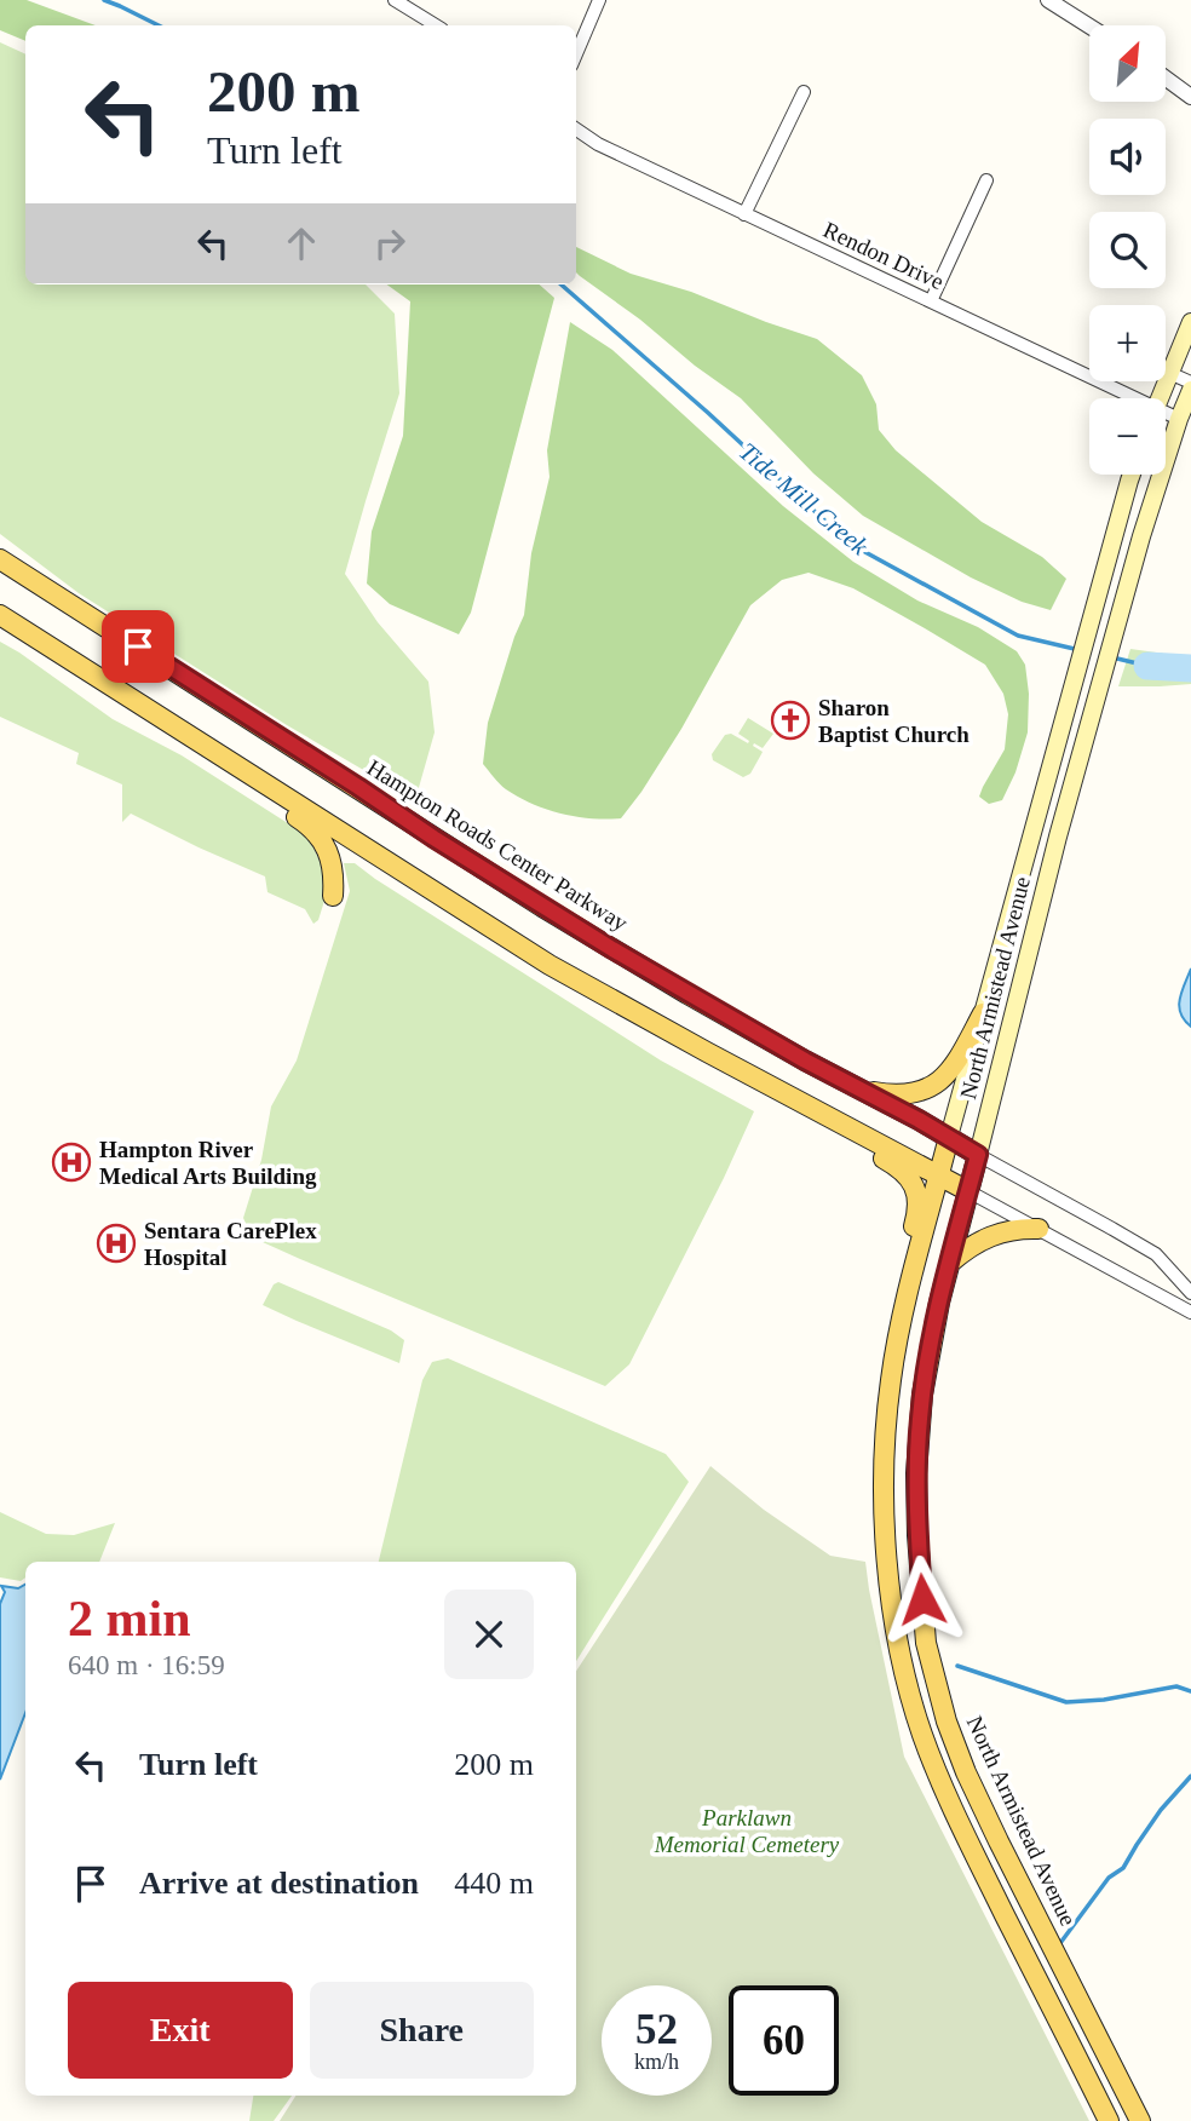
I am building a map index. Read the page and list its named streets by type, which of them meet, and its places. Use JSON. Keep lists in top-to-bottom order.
{
  "streets": {
    "main road": ["Hampton Roads Center Parkway", "North Armistead Avenue"],
    "street": ["Rendon Drive"]
  },
  "crossings": [
    ["Rendon Drive", "North Armistead Avenue"],
    ["Hampton Roads Center Parkway", "North Armistead Avenue"]
  ],
  "water": ["Tide Mill Creek"],
  "parks": ["Parklawn Memorial Cemetery"],
  "places": {
    "church": ["Sharon Baptist Church"],
    "hospital": ["Hampton River Medical Arts Building", "Sentara CarePlex Hospital"]
  },
  "north": "top right",
  "page": {
    "map_buttons": ["+", "−"],
    "turn": ["200 m", "Turn left"],
    "heading": ["2 min", "640 m · 16:59"],
    "list": [
      {
        "name": "Turn left",
        "value": "200 m"
      },
      {
        "name": "Arrive at destination",
        "value": "440 m"
      }
    ],
    "buttons": ["Exit", "Share"],
    "speed": "52 km/h",
    "limit": "60"
  }
}
